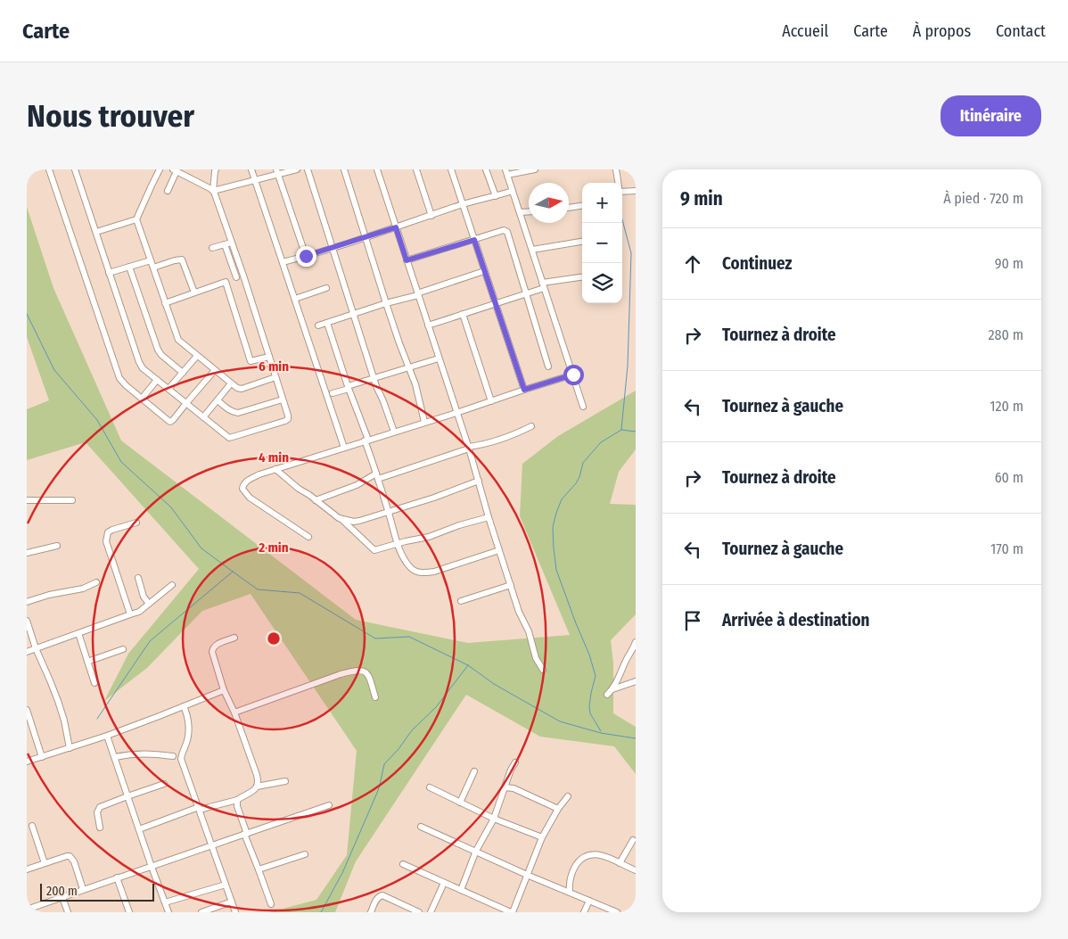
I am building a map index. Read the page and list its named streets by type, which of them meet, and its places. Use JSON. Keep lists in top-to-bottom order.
{
  "scale_bar": "200 m",
  "north": "right",
  "page": {
    "header": "Carte",
    "nav": [
      "Accueil",
      "Carte",
      "À propos",
      "Contact"
    ],
    "buttons": "Itinéraire",
    "title": "Nous trouver",
    "heading": ["9 min", "À pied · 720 m"],
    "map_buttons": ["+", "−"],
    "list": [
      ["Continuez", "90 m"],
      ["Tournez à droite", "280 m"],
      ["Tournez à gauche", "120 m"],
      ["Tournez à droite", "60 m"],
      ["Tournez à gauche", "170 m"],
      "Arrivée à destination"
    ],
    "scale": "200 m"
  },
  "rings": ["6 min", "4 min", "2 min"]
}
